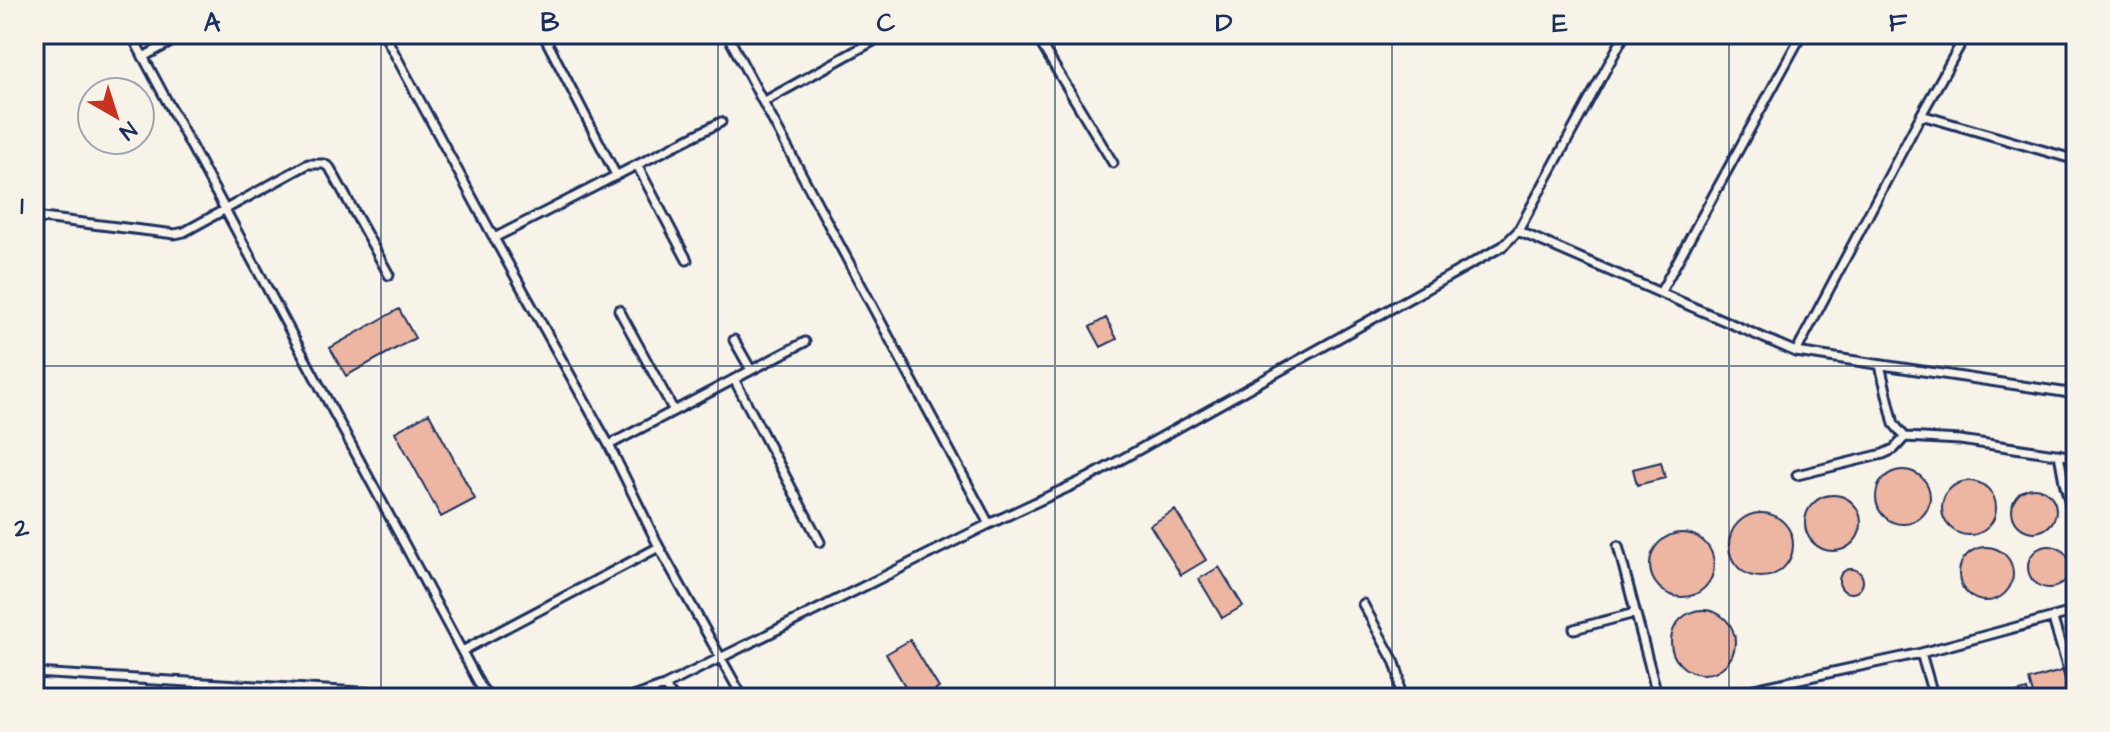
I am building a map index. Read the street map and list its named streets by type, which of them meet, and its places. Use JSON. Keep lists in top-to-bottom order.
{
  "north": "bottom right",
  "grid": {
    "columns": [
      "A",
      "B",
      "C",
      "D",
      "E",
      "F"
    ],
    "rows": ["1", "2"]
  }
}
